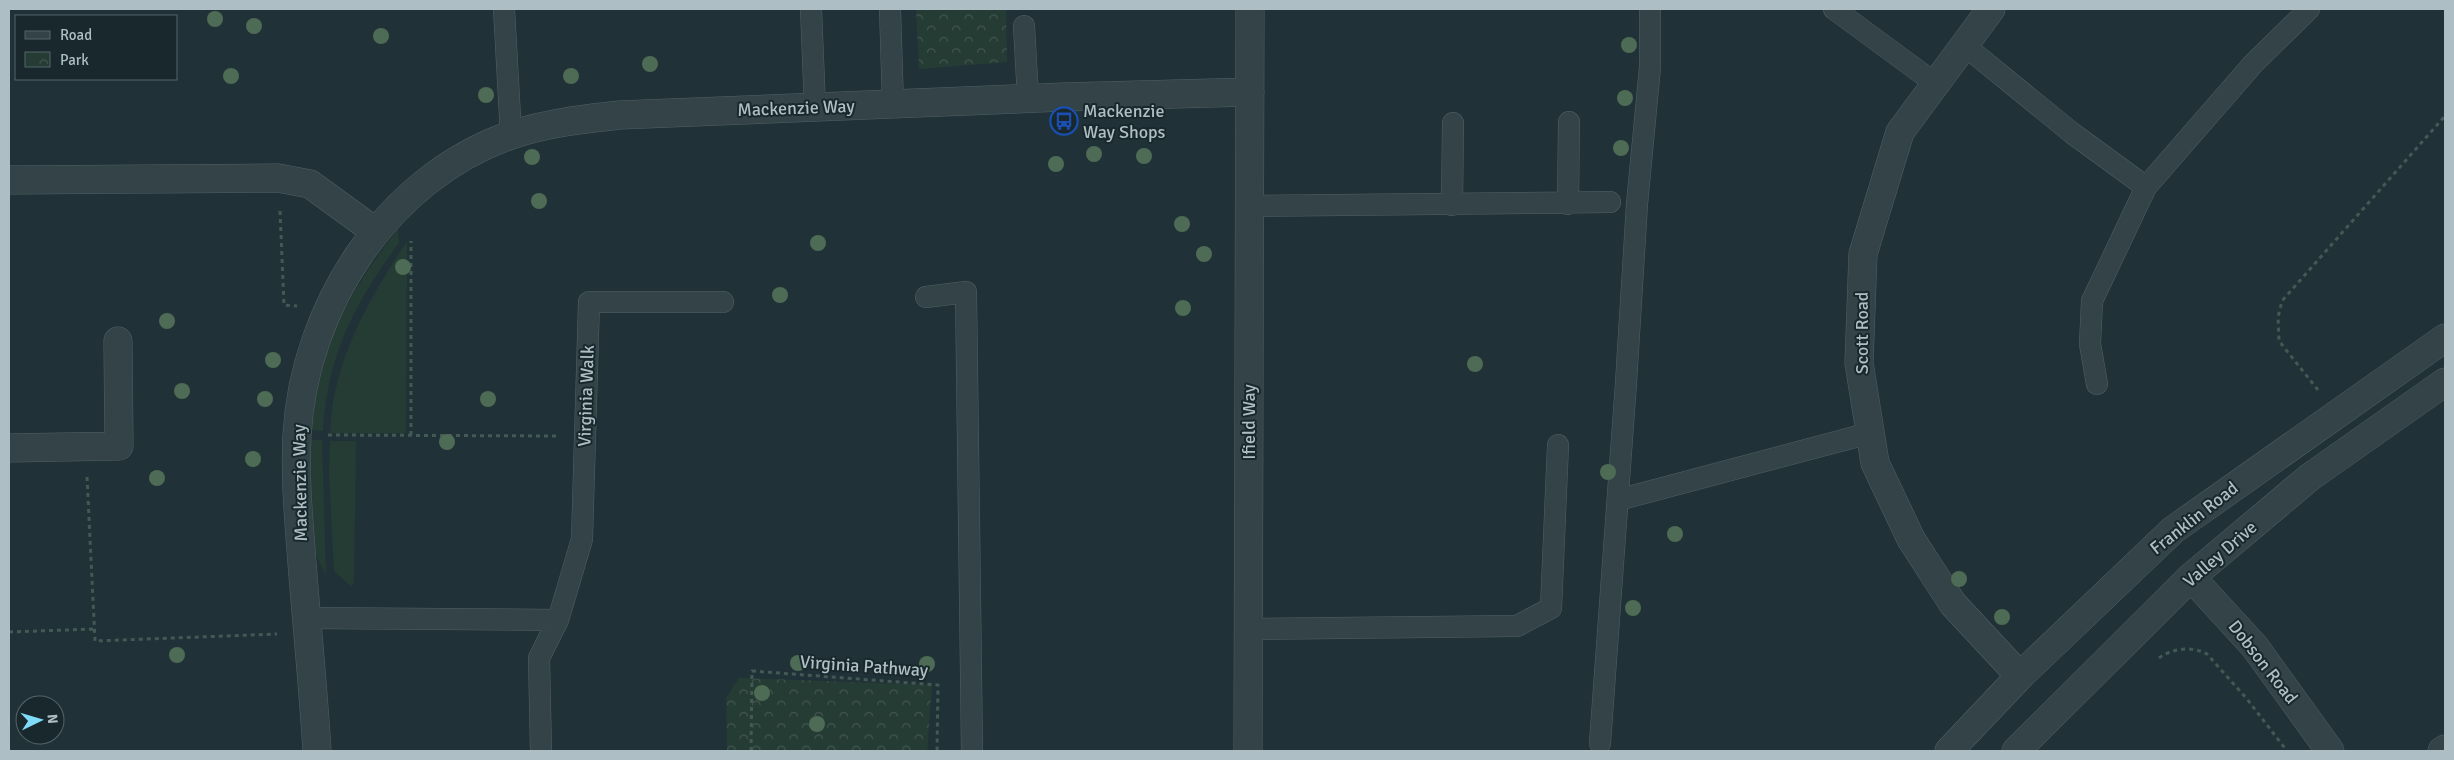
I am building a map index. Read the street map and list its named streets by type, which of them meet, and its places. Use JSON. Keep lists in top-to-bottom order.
{
  "streets": {
    "street": [
      "Mackenzie Way",
      "Scott Road",
      "Ifield Way",
      "Franklin Road",
      "Valley Drive",
      "Dobson Road"
    ],
    "lane": ["Virginia Walk"],
    "path": ["Virginia Pathway"]
  },
  "crossings": [
    ["Mackenzie Way", "Ifield Way"],
    ["Scott Road", "Franklin Road"],
    ["Valley Drive", "Dobson Road"]
  ],
  "places": {
    "bus stop": ["Mackenzie Way Shops"]
  },
  "legend": ["Road", "Park"],
  "north": "right"
}
